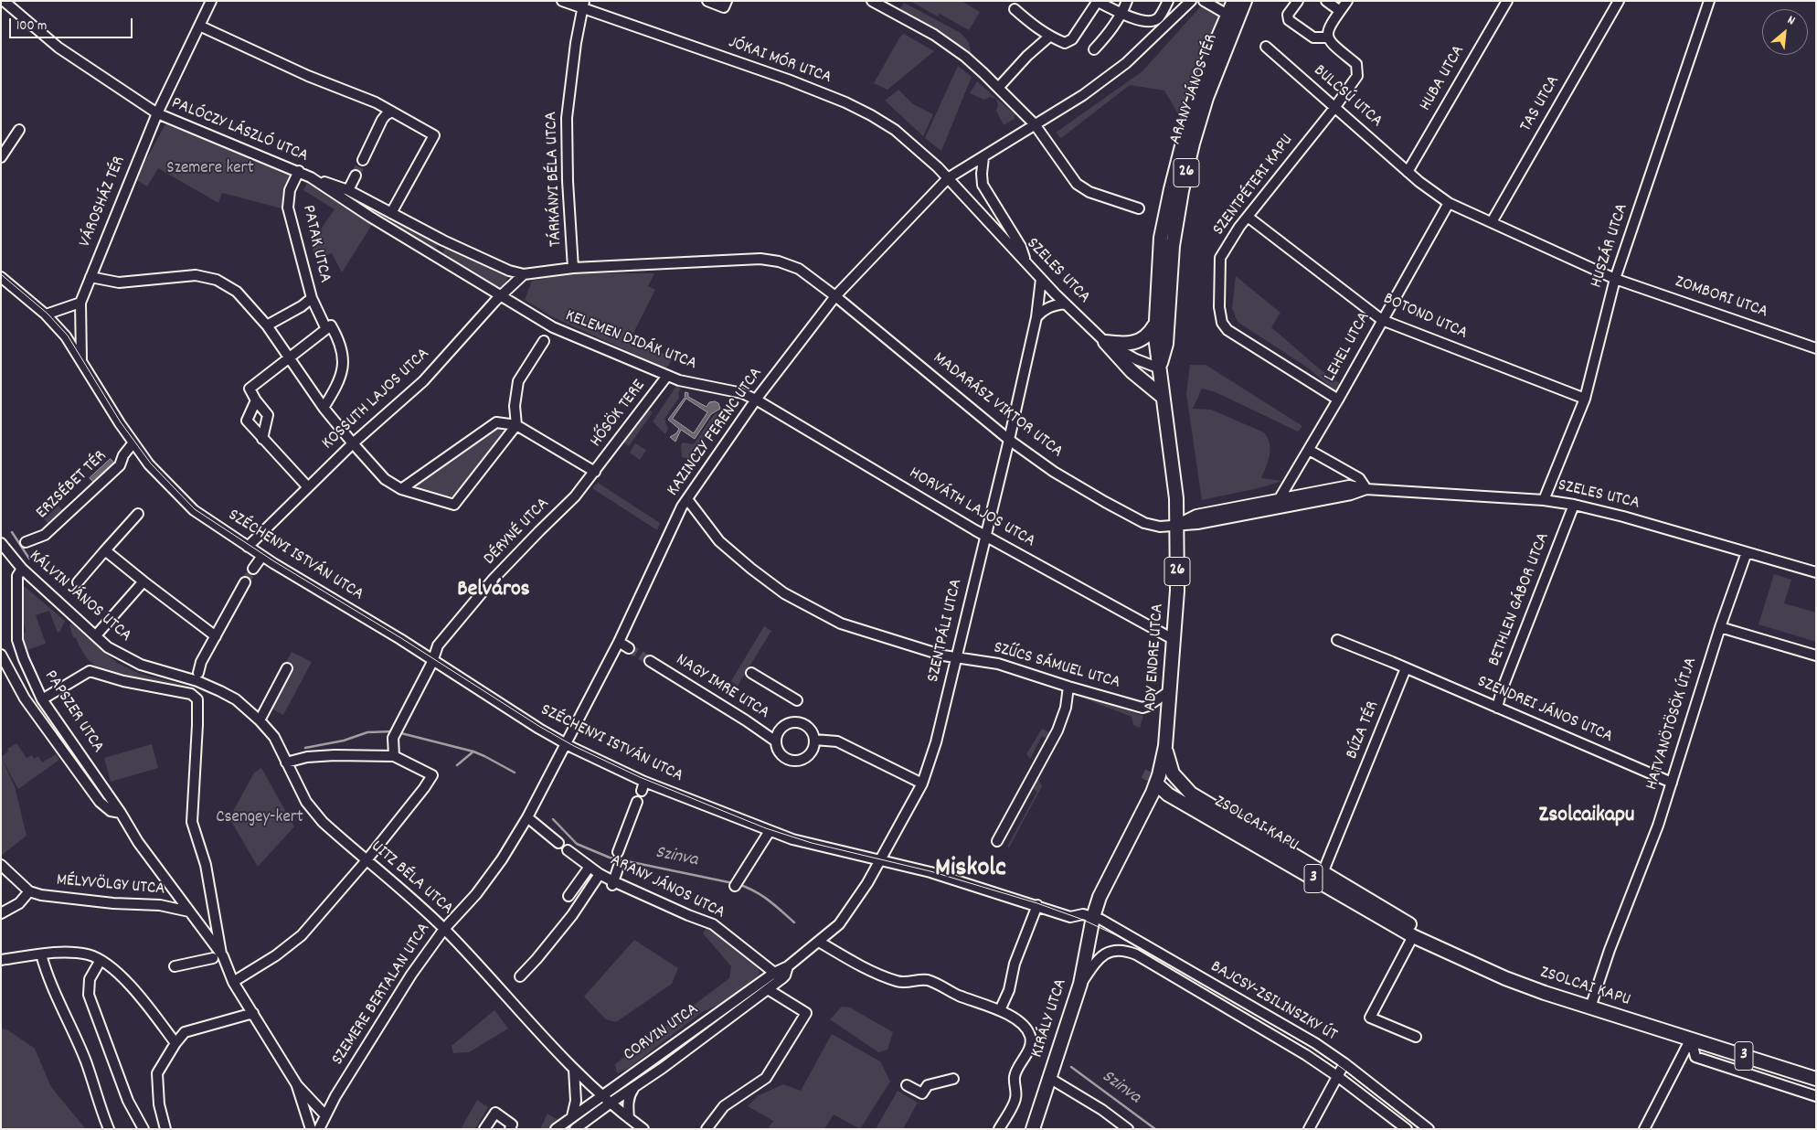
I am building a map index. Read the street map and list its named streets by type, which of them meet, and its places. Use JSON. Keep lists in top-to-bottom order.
{
  "streets": {
    "main road": [
      "ARANY JÁNOS TÉR",
      "26",
      "ADY ENDRE UTCA",
      "ZSOLCAI KAPU",
      "3",
      "KIRÁLY UTCA"
    ],
    "street": [
      "JÓKAI MÓR UTCA",
      "HUBA UTCA",
      "BULCSÚ UTCA",
      "TAS UTCA",
      "PALÓCZY LÁSZLÓ UTCA",
      "TÁRKÁNYI BÉLA UTCA",
      "SZENTPÉTERI KAPU",
      "VÁROSHÁZ TÉR",
      "PATAK UTCA",
      "HUSZÁR UTCA",
      "SZELES UTCA",
      "ZOMBORI UTCA",
      "BOTOND UTCA",
      "KELEMEN DIDÁK UTCA",
      "LEHEL UTCA",
      "KOSSUTH LAJOS UTCA",
      "MADARÁSZ VIKTOR UTCA",
      "HŐSÖK TERE",
      "KAZINCZY FERENC UTCA",
      "ERZSÉBET TÉR",
      "HORVÁTH LAJOS UTCA",
      "DÉRYNÉ UTCA",
      "SZÉCHENYI ISTVÁN UTCA",
      "KÁLVIN JÁNOS UTCA",
      "BETHLEN GÁBOR UTCA",
      "SZENTPÁLI UTCA",
      "SZŰCS SÁMUEL UTCA",
      "NAGY IMRE UTCA",
      "SZENDREI JÁNOS UTCA",
      "PAPSZER UTCA",
      "HATVANÖTÖSÖK ÚTJA",
      "BÚZA TÉR",
      "UITZ BÉLA UTCA",
      "MÉLYVÖLGY UTCA",
      "ARANY JÁNOS UTCA",
      "SZEMERE BERTALAN UTCA",
      "BAJCSY-ZSILINSZKY ÚT",
      "CORVIN UTCA"
    ]
  },
  "crossings": [
    ["JÓKAI MÓR UTCA", "TÁRKÁNYI BÉLA UTCA"],
    ["JÓKAI MÓR UTCA", "SZELES UTCA"],
    ["JÓKAI MÓR UTCA", "KAZINCZY FERENC UTCA"],
    ["HUBA UTCA", "BULCSÚ UTCA"],
    ["ARANY JÁNOS TÉR", "26"],
    ["ARANY JÁNOS TÉR", "SZELES UTCA"],
    ["BULCSÚ UTCA", "TAS UTCA"],
    ["BULCSÚ UTCA", "SZENTPÉTERI KAPU"],
    ["BULCSÚ UTCA", "LEHEL UTCA"],
    ["PALÓCZY LÁSZLÓ UTCA", "VÁROSHÁZ TÉR"],
    ["PALÓCZY LÁSZLÓ UTCA", "PATAK UTCA"],
    ["PALÓCZY LÁSZLÓ UTCA", "KELEMEN DIDÁK UTCA"],
    ["PALÓCZY LÁSZLÓ UTCA", "KOSSUTH LAJOS UTCA"],
    ["PALÓCZY LÁSZLÓ UTCA", "MADARÁSZ VIKTOR UTCA"],
    ["26", "SZELES UTCA"],
    ["26", "ADY ENDRE UTCA"],
    ["TÁRKÁNYI BÉLA UTCA", "MADARÁSZ VIKTOR UTCA"],
    ["SZENTPÉTERI KAPU", "BOTOND UTCA"],
    ["SZENTPÉTERI KAPU", "LEHEL UTCA"],
    ["VÁROSHÁZ TÉR", "ERZSÉBET TÉR"],
    ["VÁROSHÁZ TÉR", "SZÉCHENYI ISTVÁN UTCA"],
    ["HUSZÁR UTCA", "SZELES UTCA"],
    ["HUSZÁR UTCA", "ZOMBORI UTCA"],
    ["HUSZÁR UTCA", "BOTOND UTCA"],
    ["SZELES UTCA", "LEHEL UTCA"],
    ["SZELES UTCA", "MADARÁSZ VIKTOR UTCA"],
    ["SZELES UTCA", "KAZINCZY FERENC UTCA"],
    ["SZELES UTCA", "BETHLEN GÁBOR UTCA"],
    ["SZELES UTCA", "SZENTPÁLI UTCA"],
    ["SZELES UTCA", "ADY ENDRE UTCA"],
    ["SZELES UTCA", "HATVANÖTÖSÖK ÚTJA"],
    ["BOTOND UTCA", "LEHEL UTCA"],
    ["KELEMEN DIDÁK UTCA", "KOSSUTH LAJOS UTCA"],
    ["KELEMEN DIDÁK UTCA", "HŐSÖK TERE"],
    ["KELEMEN DIDÁK UTCA", "KAZINCZY FERENC UTCA"],
    ["KELEMEN DIDÁK UTCA", "HORVÁTH LAJOS UTCA"],
    ["KOSSUTH LAJOS UTCA", "MADARÁSZ VIKTOR UTCA"],
    ["KOSSUTH LAJOS UTCA", "SZÉCHENYI ISTVÁN UTCA"],
    ["MADARÁSZ VIKTOR UTCA", "KAZINCZY FERENC UTCA"],
    ["MADARÁSZ VIKTOR UTCA", "SZENTPÁLI UTCA"],
    ["MADARÁSZ VIKTOR UTCA", "ADY ENDRE UTCA"],
    ["HŐSÖK TERE", "DÉRYNÉ UTCA"],
    ["KAZINCZY FERENC UTCA", "HORVÁTH LAJOS UTCA"],
    ["KAZINCZY FERENC UTCA", "SZÉCHENYI ISTVÁN UTCA"],
    ["KAZINCZY FERENC UTCA", "SZŰCS SÁMUEL UTCA"],
    ["KAZINCZY FERENC UTCA", "SZEMERE BERTALAN UTCA"],
    ["ERZSÉBET TÉR", "SZÉCHENYI ISTVÁN UTCA"],
    ["HORVÁTH LAJOS UTCA", "SZENTPÁLI UTCA"],
    ["HORVÁTH LAJOS UTCA", "ADY ENDRE UTCA"],
    ["DÉRYNÉ UTCA", "SZÉCHENYI ISTVÁN UTCA"],
    ["SZÉCHENYI ISTVÁN UTCA", "SZENTPÁLI UTCA"],
    ["SZÉCHENYI ISTVÁN UTCA", "ADY ENDRE UTCA"],
    ["SZÉCHENYI ISTVÁN UTCA", "SZEMERE BERTALAN UTCA"],
    ["SZÉCHENYI ISTVÁN UTCA", "BAJCSY-ZSILINSZKY ÚT"],
    ["SZÉCHENYI ISTVÁN UTCA", "KIRÁLY UTCA"],
    ["KÁLVIN JÁNOS UTCA", "PAPSZER UTCA"],
    ["KÁLVIN JÁNOS UTCA", "UITZ BÉLA UTCA"],
    ["BETHLEN GÁBOR UTCA", "SZENDREI JÁNOS UTCA"],
    ["SZENTPÁLI UTCA", "SZŰCS SÁMUEL UTCA"],
    ["SZENTPÁLI UTCA", "CORVIN UTCA"],
    ["ADY ENDRE UTCA", "SZŰCS SÁMUEL UTCA"],
    ["ADY ENDRE UTCA", "ZSOLCAI KAPU"],
    ["ADY ENDRE UTCA", "BAJCSY-ZSILINSZKY ÚT"],
    ["ADY ENDRE UTCA", "KIRÁLY UTCA"],
    ["SZENDREI JÁNOS UTCA", "HATVANÖTÖSÖK ÚTJA"],
    ["SZENDREI JÁNOS UTCA", "BÚZA TÉR"],
    ["PAPSZER UTCA", "MÉLYVÖLGY UTCA"],
    ["HATVANÖTÖSÖK ÚTJA", "ZSOLCAI KAPU"],
    ["BÚZA TÉR", "ZSOLCAI KAPU"],
    ["UITZ BÉLA UTCA", "SZEMERE BERTALAN UTCA"],
    ["UITZ BÉLA UTCA", "CORVIN UTCA"],
    ["ARANY JÁNOS UTCA", "CORVIN UTCA"],
    ["BAJCSY-ZSILINSZKY ÚT", "KIRÁLY UTCA"]
  ],
  "districts": ["Belváros", "Zsolcaikapu", "Miskolc"],
  "water": ["Szinva"],
  "parks": ["Szemere kert", "Csengey-kert"],
  "scale_bar": "100 m",
  "north": "top right"
}
